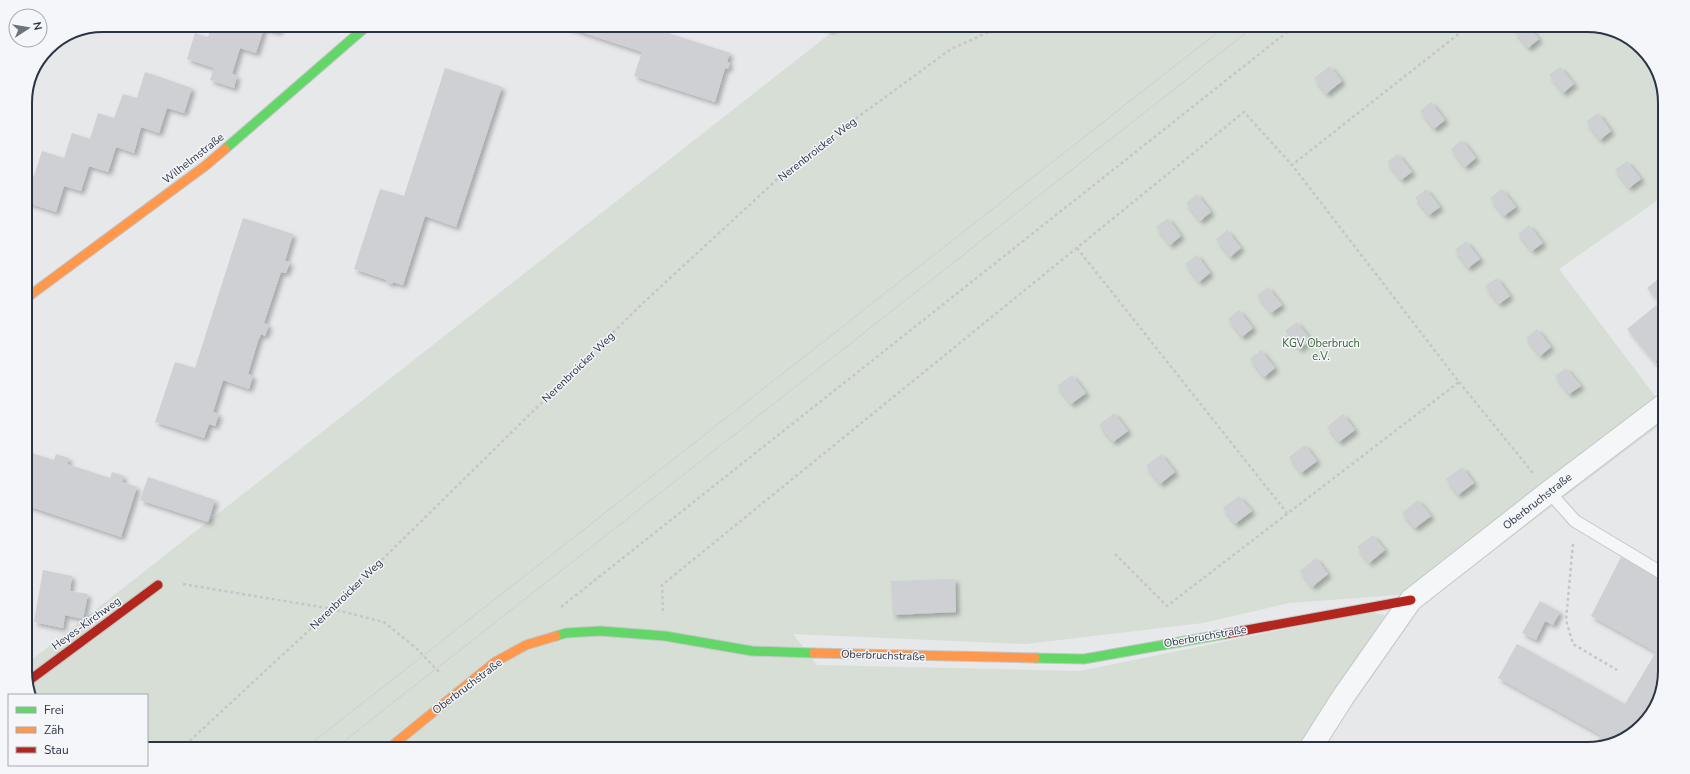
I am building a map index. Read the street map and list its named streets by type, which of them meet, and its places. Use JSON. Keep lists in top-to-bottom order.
{
  "streets": {
    "street": ["Wilhelmstraße", "Oberbruchstraße", "Heyes-Kirchweg"],
    "path": ["Nerenbroicker Weg"]
  },
  "parks": ["KGV Oberbruch e.V."],
  "legend": ["Frei", "Zäh", "Stau"],
  "north": "right"
}
